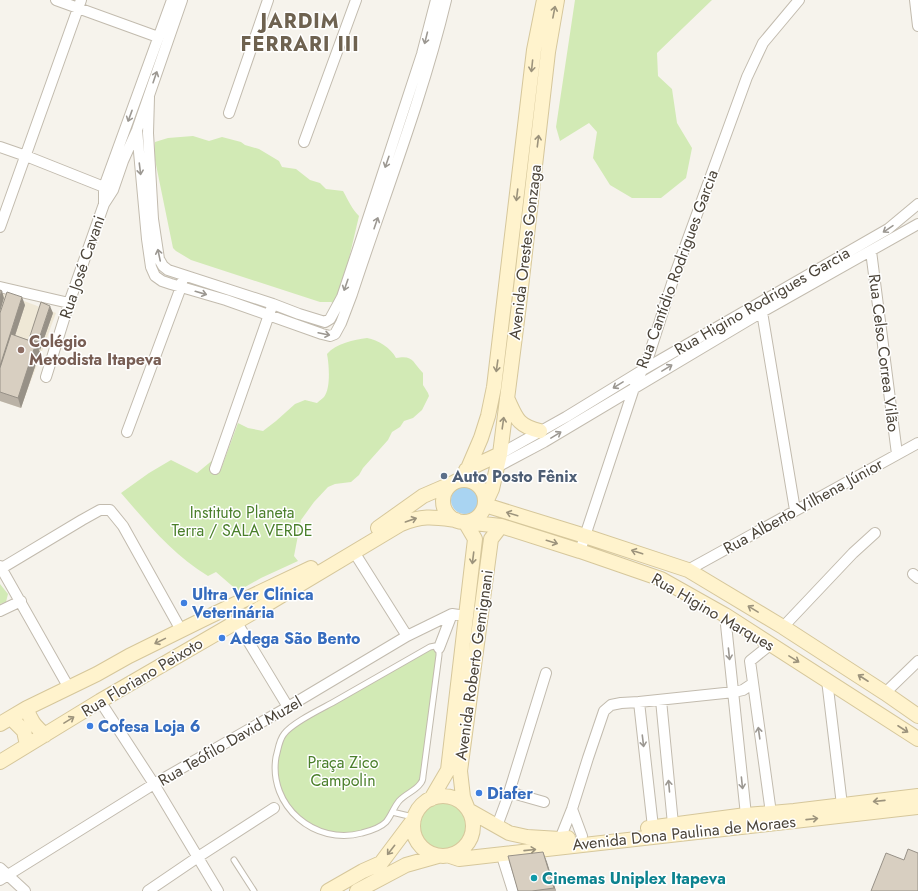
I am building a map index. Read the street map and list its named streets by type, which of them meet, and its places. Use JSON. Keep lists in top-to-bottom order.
{
  "streets": {
    "main road": [
      "Avenida Orestes Gonzaga",
      "Rua Higino Marques",
      "Avenida Roberto Gemignani",
      "Rua Floriano Peixoto",
      "Avenida Dona Paulina de Moraes"
    ],
    "street": [
      "Rua José Cavani",
      "Rua Cantídio Rodrigues Garcia",
      "Rua Higino Rodrigues Garcia",
      "Rua Celso Correa Vilão",
      "Rua Alberto Vilhena Júnior",
      "Rua Teófilo David Muzel"
    ]
  },
  "crossings": [
    ["Avenida Orestes Gonzaga", "Rua Higino Rodrigues Garcia"],
    ["Avenida Orestes Gonzaga", "Rua Higino Marques"],
    ["Avenida Orestes Gonzaga", "Avenida Roberto Gemignani"],
    ["Avenida Orestes Gonzaga", "Rua Floriano Peixoto"],
    ["Rua Cantídio Rodrigues Garcia", "Rua Higino Rodrigues Garcia"],
    ["Rua Cantídio Rodrigues Garcia", "Rua Higino Marques"],
    ["Rua Higino Rodrigues Garcia", "Rua Celso Correa Vilão"],
    ["Rua Celso Correa Vilão", "Rua Alberto Vilhena Júnior"],
    ["Rua Alberto Vilhena Júnior", "Rua Higino Marques"],
    ["Rua Higino Marques", "Avenida Roberto Gemignani"],
    ["Rua Higino Marques", "Rua Floriano Peixoto"],
    ["Avenida Roberto Gemignani", "Rua Floriano Peixoto"],
    ["Avenida Roberto Gemignani", "Rua Teófilo David Muzel"],
    ["Avenida Roberto Gemignani", "Avenida Dona Paulina de Moraes"]
  ],
  "districts": ["JARDIM FERRARI III"],
  "parks": ["Instituto Planeta Terra / SALA VERDE", "Praça Zico Campolin"],
  "places": [
    "Colégio Metodista Itapeva",
    "Auto Posto Fênix",
    "Ultra Ver Clínica Veterinária",
    "Adega São Bento",
    "Cofesa Loja 6",
    "Diafer",
    "Cinemas Uniplex Itapeva"
  ]
}
